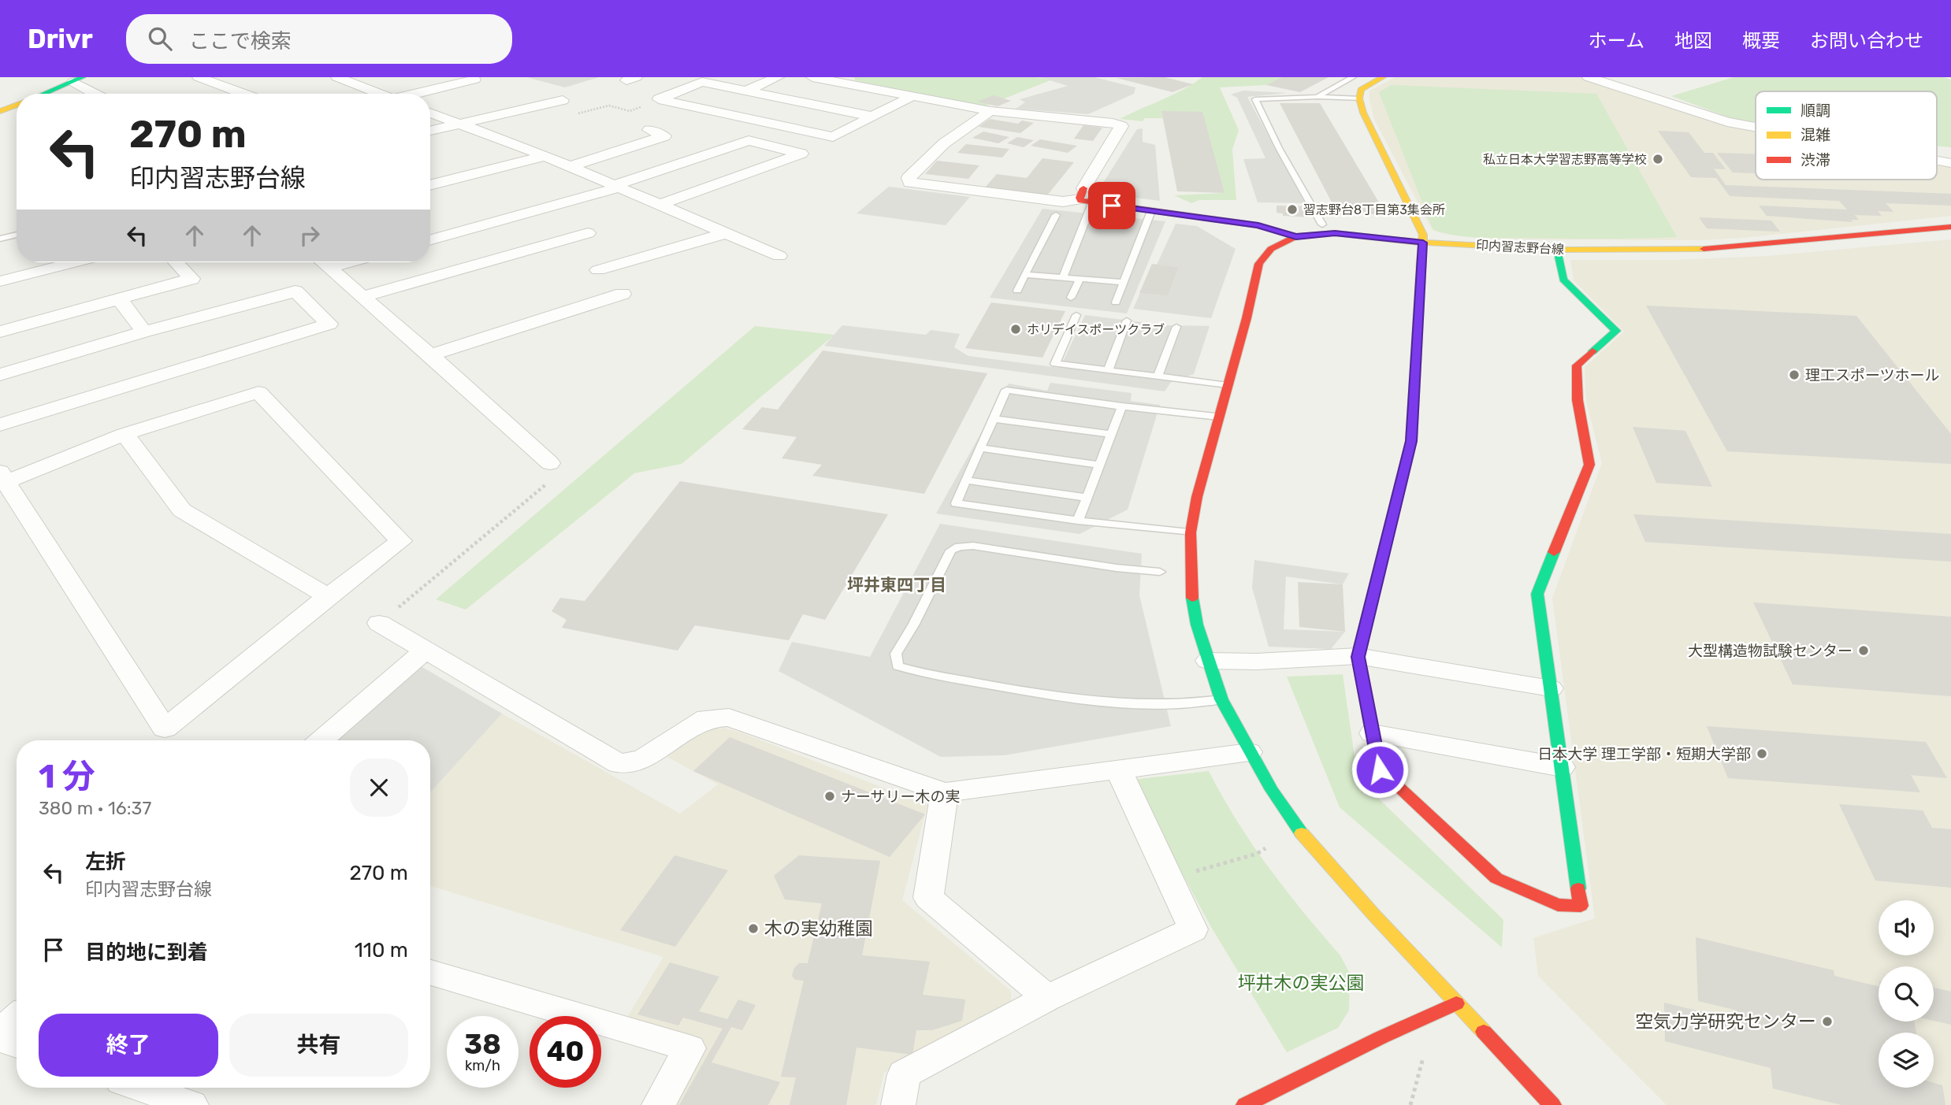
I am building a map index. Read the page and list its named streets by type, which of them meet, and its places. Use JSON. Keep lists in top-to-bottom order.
{
  "streets": {
    "street": ["印内習志野台線"]
  },
  "districts": ["坪井東四丁目"],
  "parks": ["坪井木の実公園"],
  "places": [
    "私立日本大学習志野高等学校",
    "習志野台8丁目第3集会所",
    "ホリデイスポーツクラブ",
    "理工スポーツホール",
    "大型構造物試験センター",
    "日本大学 理工学部・短期大学部",
    "ナーサリー木の実",
    "木の実幼稚園",
    "空気力学研究センター"
  ],
  "legend": ["順調", "混雑", "渋滞"],
  "page": {
    "header": "Drivr",
    "search": "ここで検索",
    "nav": [
      "ホーム",
      "地図",
      "概要",
      "お問い合わせ"
    ],
    "turn": ["270 m", "印内習志野台線"],
    "heading": ["1 分", "380 m · 16:37"],
    "list": [
      {
        "name": "左折",
        "note": "印内習志野台線",
        "value": "270 m"
      },
      {
        "name": "目的地に到着",
        "value": "110 m"
      }
    ],
    "buttons": ["終了", "共有"],
    "speed": "38 km/h",
    "limit": "40"
  }
}
